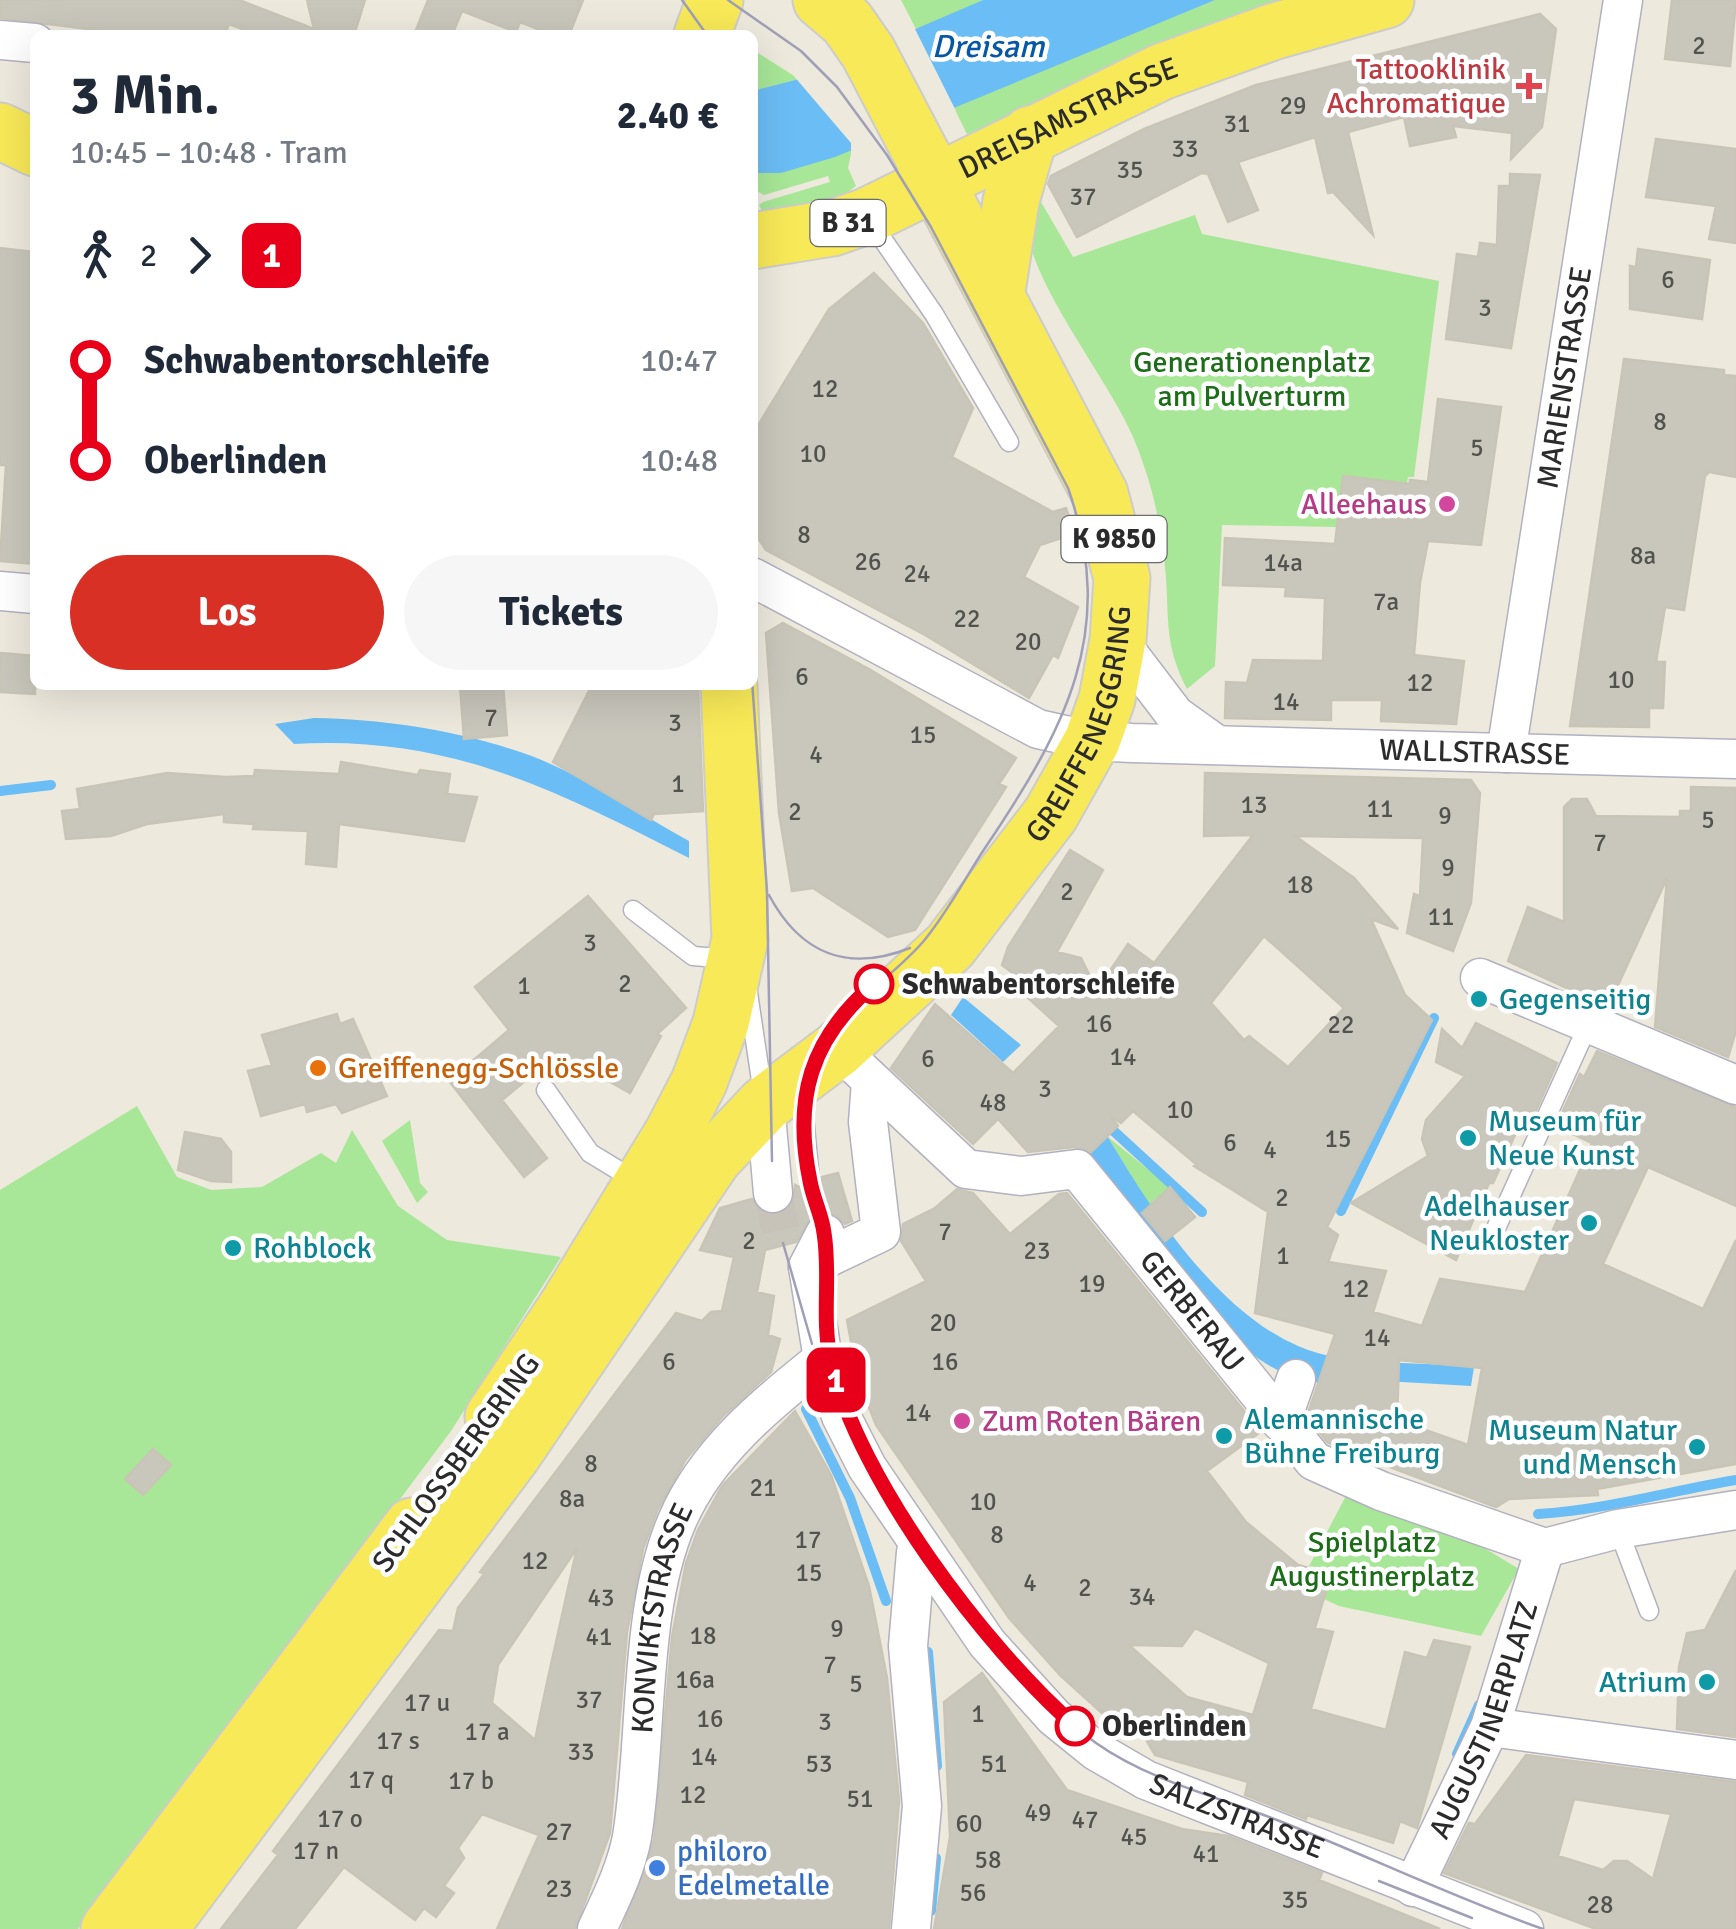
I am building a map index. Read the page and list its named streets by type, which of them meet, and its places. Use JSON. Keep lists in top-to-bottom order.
{
  "streets": {
    "main road": [
      "DREISAMSTRASSE",
      "B 31",
      "K 9850",
      "GREIFFENEGGRING",
      "SCHLOSSBERGRING"
    ],
    "street": [
      "MARIENSTRASSE",
      "WALLSTRASSE",
      "GERBERAU",
      "KONVIKTSTRASSE",
      "AUGUSTINERPLATZ",
      "SALZSTRASSE"
    ]
  },
  "crossings": [
    ["DREISAMSTRASSE", "K 9850"],
    ["DREISAMSTRASSE", "GREIFFENEGGRING"],
    ["MARIENSTRASSE", "WALLSTRASSE"],
    ["K 9850", "GREIFFENEGGRING"],
    ["GREIFFENEGGRING", "WALLSTRASSE"],
    ["GREIFFENEGGRING", "GERBERAU"],
    ["GREIFFENEGGRING", "SCHLOSSBERGRING"],
    ["GERBERAU", "AUGUSTINERPLATZ"],
    ["AUGUSTINERPLATZ", "SALZSTRASSE"]
  ],
  "water": ["Dreisam"],
  "parks": ["Generationenplatz am Pulverturm", "Spielplatz Augustinerplatz"],
  "places": {
    "health": ["Tattooklinik Achromatique"],
    "other": [
      "Alleehaus",
      "Schwabentorschleife",
      "Gegenseitig",
      "Greiffenegg-Schlössle",
      "Museum für Neue Kunst",
      "Adelhauser Neukloster",
      "Rohblock",
      "Zum Roten Bären",
      "Alemannische Bühne Freiburg",
      "Museum Natur und Mensch",
      "Atrium",
      "Oberlinden",
      "philoro Edelmetalle"
    ]
  },
  "lines": ["tram line 1"],
  "house_numbers": [
    "2",
    "29",
    "31",
    "33",
    "35",
    "37",
    "6",
    "3",
    "12",
    "8",
    "5",
    "10",
    "8",
    "8a",
    "26",
    "14a",
    "24",
    "7a",
    "22",
    "20",
    "6",
    "10",
    "12",
    "14",
    "7",
    "3",
    "15",
    "4",
    "1",
    "13",
    "11",
    "2",
    "9",
    "5",
    "7",
    "9",
    "18",
    "2",
    "11",
    "3",
    "2",
    "1",
    "16",
    "22",
    "14",
    "6",
    "3",
    "48",
    "10",
    "15",
    "6",
    "4",
    "2",
    "7",
    "2",
    "23",
    "1",
    "19",
    "12",
    "20",
    "14",
    "6",
    "16",
    "14",
    "8",
    "21",
    "8a",
    "10",
    "8",
    "17",
    "12",
    "15",
    "4",
    "2",
    "34",
    "43",
    "9",
    "18",
    "41",
    "7",
    "16a",
    "5",
    "37",
    "17 u",
    "1",
    "16",
    "3",
    "17 a",
    "17 s",
    "33",
    "14",
    "53",
    "51",
    "17 q",
    "17 b",
    "12",
    "51",
    "49",
    "17 o",
    "47",
    "60",
    "27",
    "45",
    "17 n",
    "41",
    "58",
    "23",
    "56",
    "35",
    "28"
  ],
  "page": {
    "on_map": "1",
    "heading": ["3 Min.", "10:45 – 10:48 · Tram", "2.40 €"],
    "legs": ["2", "1"],
    "list": [
      {
        "name": "Schwabentorschleife",
        "value": "10:47"
      },
      {
        "name": "Oberlinden",
        "value": "10:48"
      }
    ],
    "buttons": ["Los", "Tickets"]
  }
}
